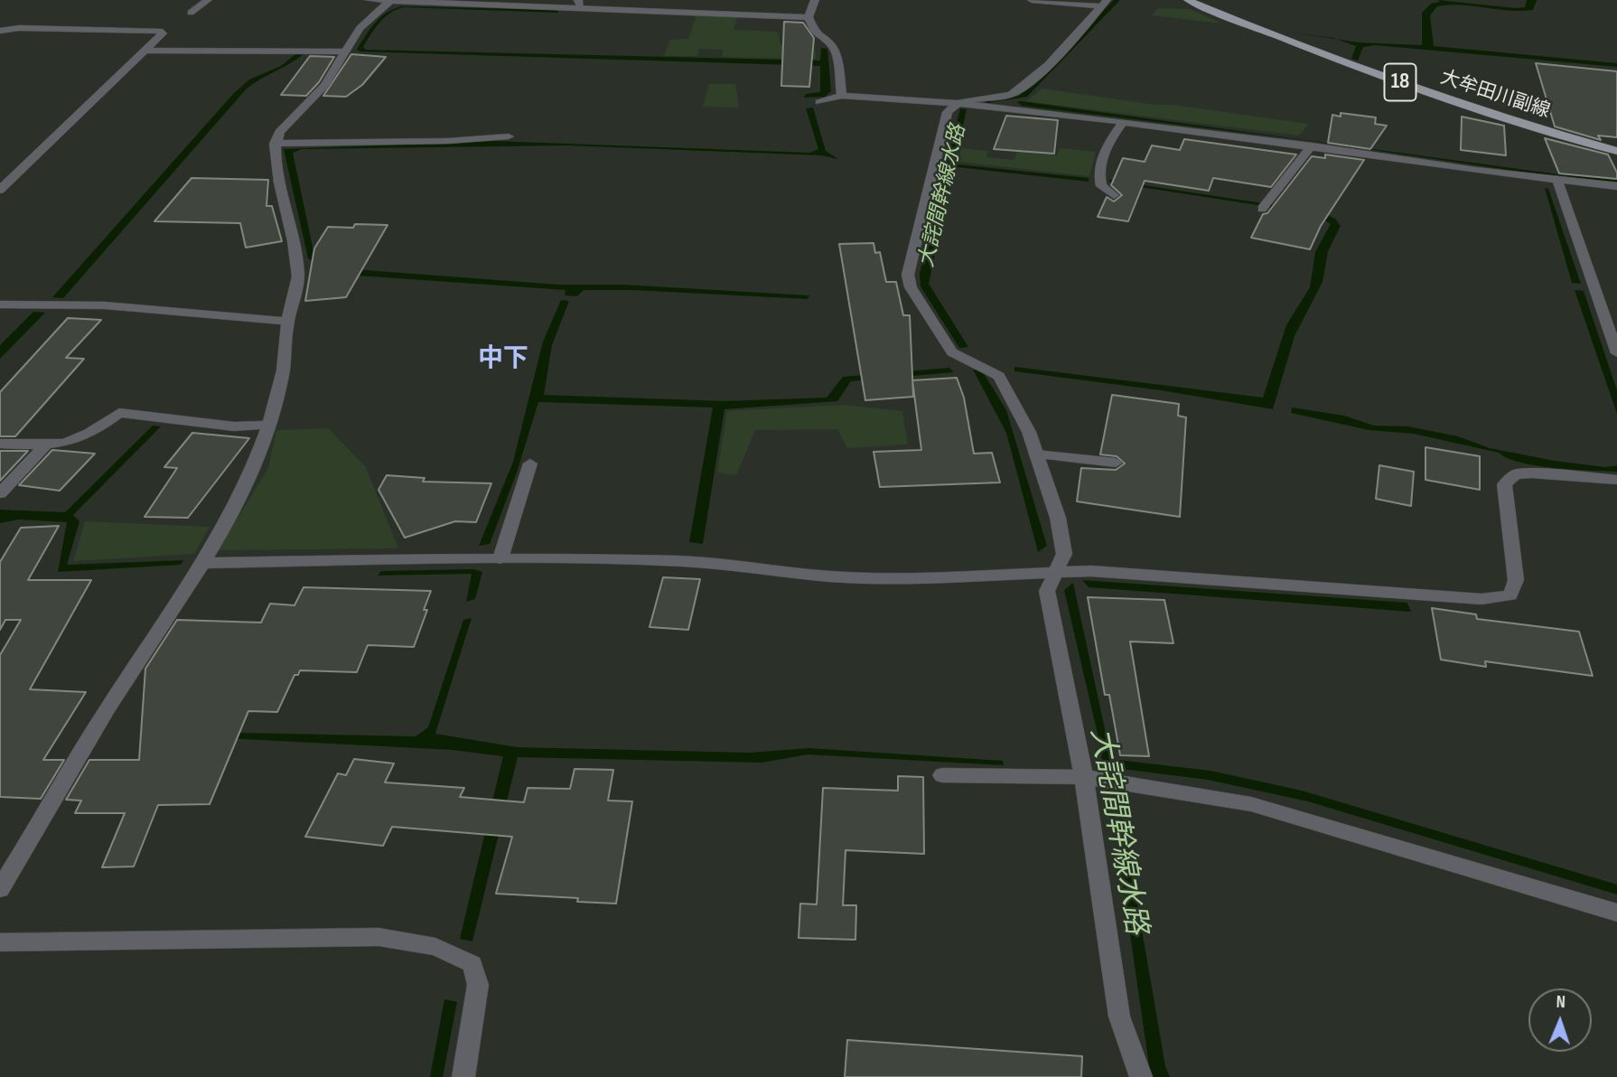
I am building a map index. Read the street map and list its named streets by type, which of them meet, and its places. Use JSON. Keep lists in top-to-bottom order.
{
  "streets": {
    "main road": ["18", "大牟田川副線"]
  },
  "districts": ["中下"],
  "water": ["大詫間幹線水路"],
  "north": "top"
}
